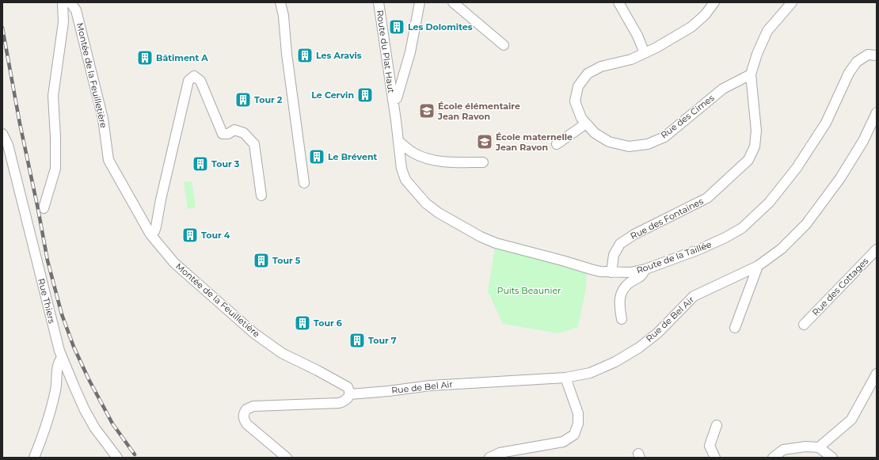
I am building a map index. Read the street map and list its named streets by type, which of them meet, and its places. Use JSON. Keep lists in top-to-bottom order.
{
  "streets": {
    "street": [
      "Route du Plat Haut",
      "Montée de la Feuilletière",
      "Rue des Cimes",
      "Rue des Fontaines",
      "Route de la Taillée",
      "Rue des Cottages",
      "Rue Thiers",
      "Rue de Bel Air"
    ]
  },
  "crossings": [
    ["Route du Plat Haut", "Route de la Taillée"],
    ["Montée de la Feuilletière", "Rue de Bel Air"],
    ["Rue des Cimes", "Rue des Fontaines"],
    ["Rue des Fontaines", "Route de la Taillée"]
  ],
  "parks": ["Puits Beaunier"],
  "places": {
    "building": [
      "Les Dolomites",
      "Les Aravis",
      "Bâtiment A",
      "Le Cervin",
      "Tour 2",
      "Le Brévent",
      "Tour 3",
      "Tour 4",
      "Tour 5",
      "Tour 6",
      "Tour 7"
    ],
    "school or university": ["École élémentaire Jean Ravon", "École maternelle Jean Ravon"]
  }
}
